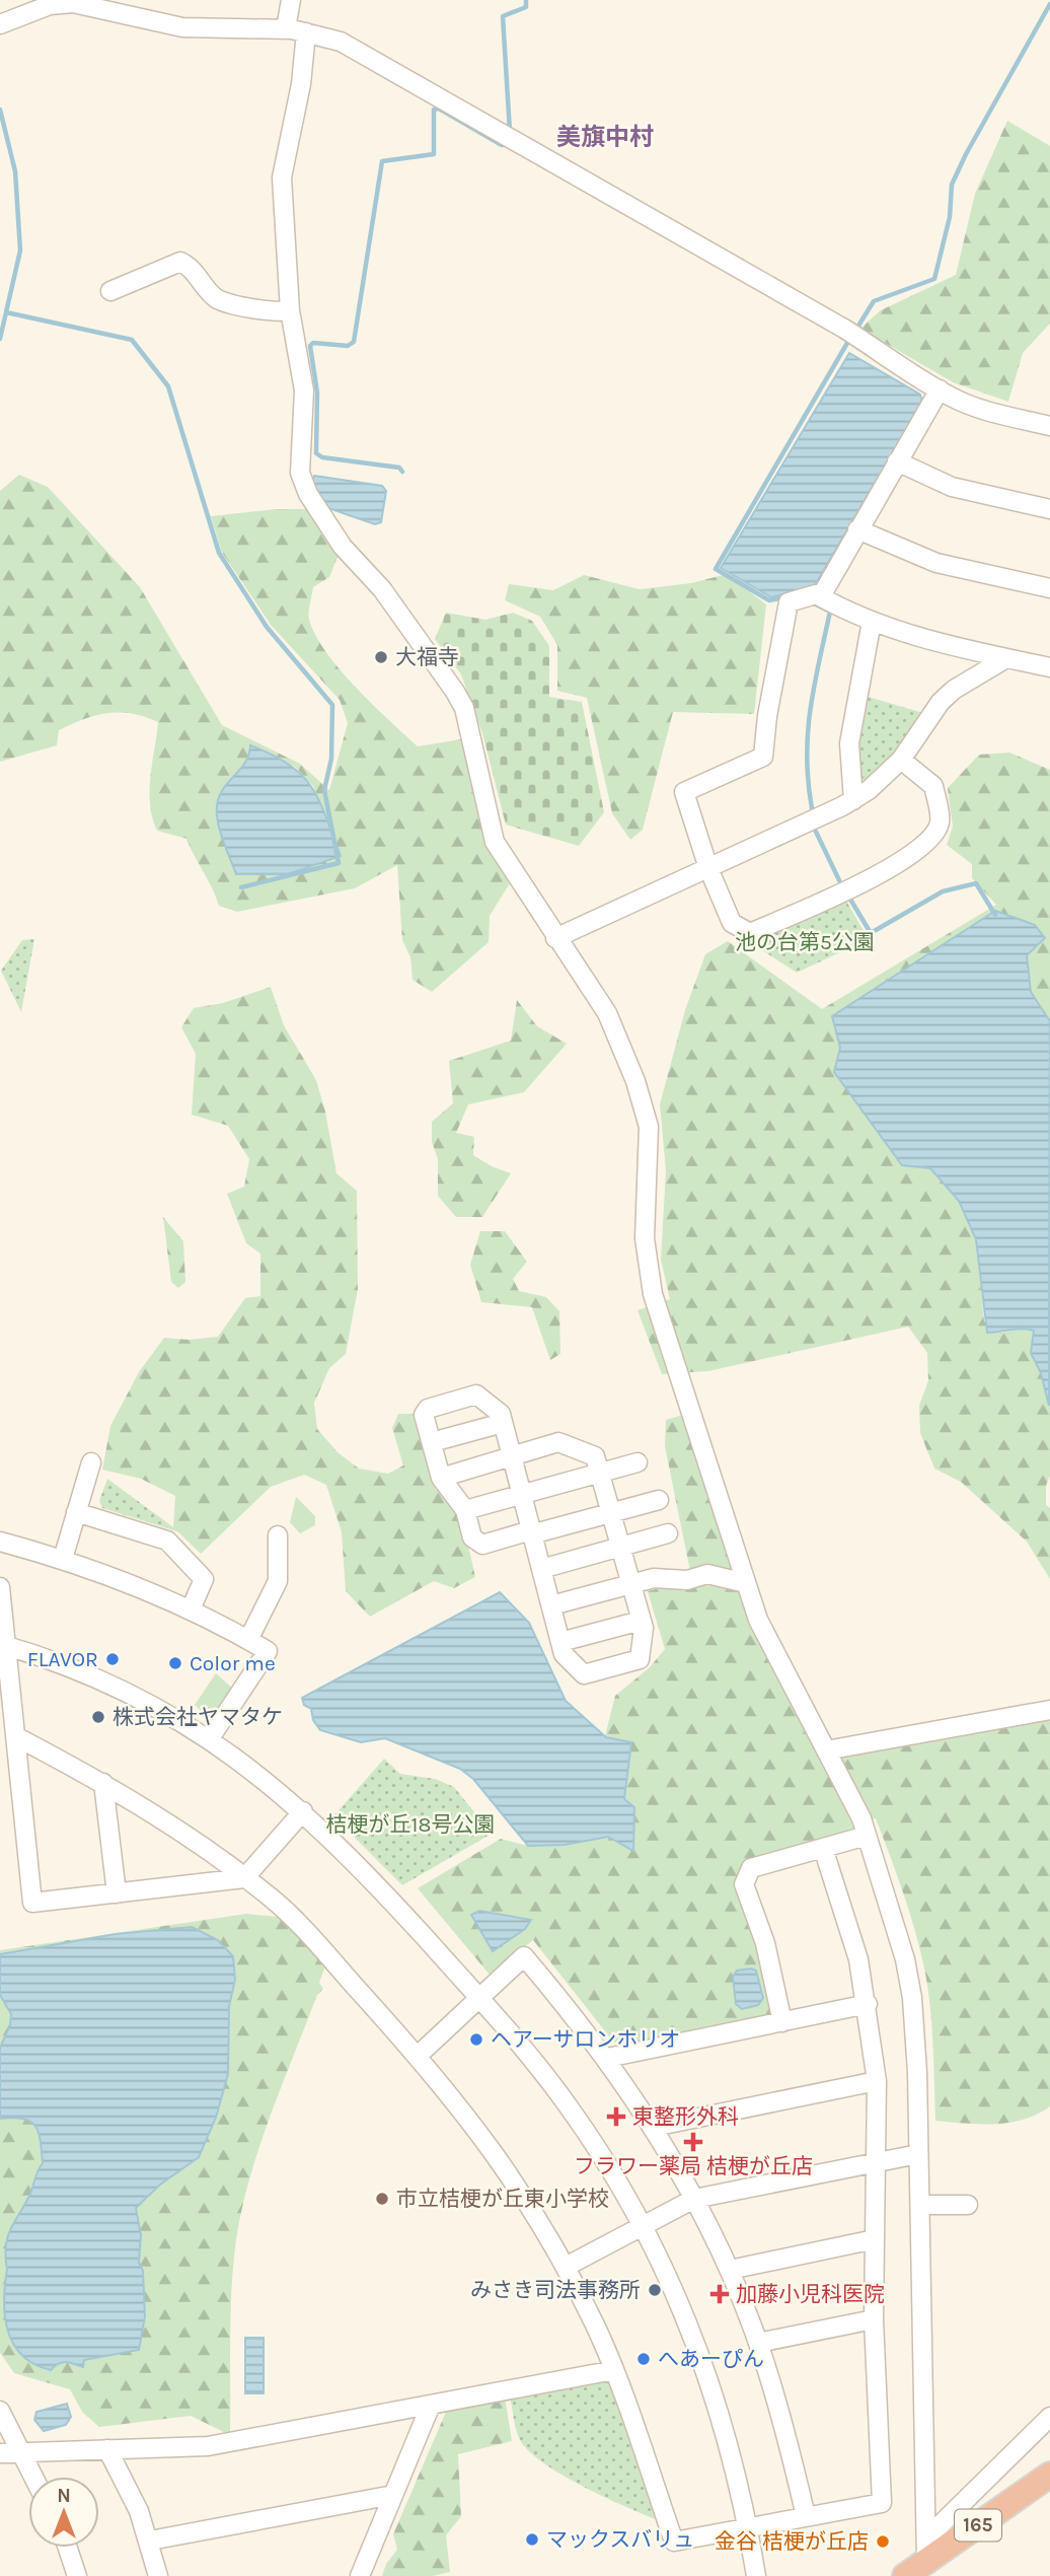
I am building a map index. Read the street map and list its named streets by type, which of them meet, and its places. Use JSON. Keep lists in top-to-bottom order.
{
  "streets": {
    "highway": ["165"]
  },
  "districts": ["美旗中村"],
  "parks": ["池の台第5公園", "桔梗が丘18号公園"],
  "places": {
    "other": [
      "大福寺",
      "FLAVOR",
      "Color me",
      "株式会社ヤマタケ",
      "ヘアーサロンホリオ",
      "市立桔梗が丘東小学校",
      "みさき司法事務所",
      "へあーぴん",
      "マックスバリュ",
      "金谷 桔梗が丘店"
    ],
    "health": ["東整形外科", "フラワー薬局 桔梗が丘店", "加藤小児科医院"]
  },
  "north": "top"
}
